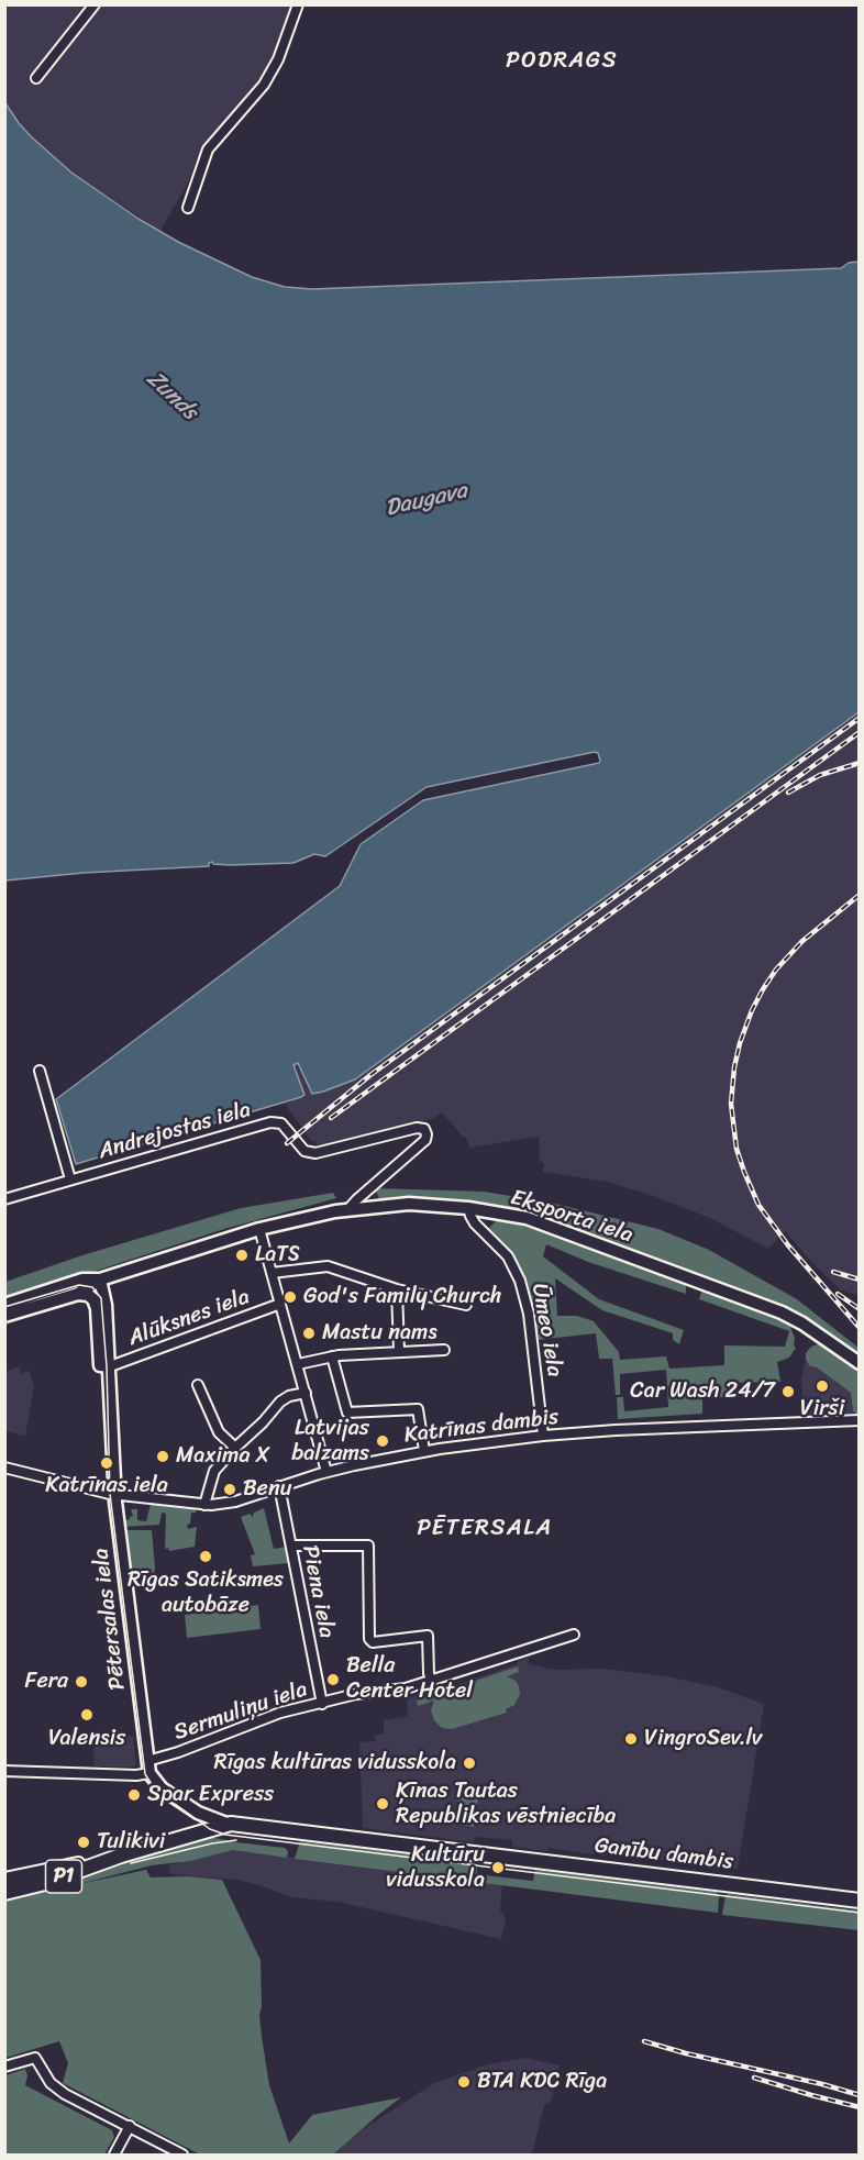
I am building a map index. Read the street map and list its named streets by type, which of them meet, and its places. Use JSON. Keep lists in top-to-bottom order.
{
  "streets": {
    "main road": ["Ganību dambis", "P1"],
    "street": [
      "Andrejostas iela",
      "Eksporta iela",
      "Alūksnes iela",
      "Ūmeo iela",
      "Katrīnas dambis",
      "Piena iela",
      "Pētersalas iela",
      "Sermuliņu iela"
    ]
  },
  "crossings": [
    ["Andrejostas iela", "Eksporta iela"],
    ["Eksporta iela", "Ūmeo iela"],
    ["Eksporta iela", "Pētersalas iela"],
    ["Alūksnes iela", "Pētersalas iela"],
    ["Ūmeo iela", "Katrīnas dambis"],
    ["Katrīnas dambis", "Piena iela"],
    ["Katrīnas dambis", "Pētersalas iela"],
    ["Piena iela", "Sermuliņu iela"],
    ["Pētersalas iela", "Sermuliņu iela"],
    ["Ganību dambis", "P1"]
  ],
  "districts": ["PODRAGS", "PĒTERSALA"],
  "water": ["Zunds", "Daugava"],
  "places": [
    "LaTS",
    "God's Family Church",
    "Mastu nams",
    "Virši",
    "Car Wash 24/7",
    "Latvijas balzams",
    "Maxima X",
    "Katrīnas iela",
    "Benu",
    "Rīgas Satiksmes autobāze",
    "Bella Center Hotel",
    "Fera",
    "Valensis",
    "VingroSev.lv",
    "Rīgas kultūras vidusskola",
    "Spar Express",
    "Ķīnas Tautas Republikas vēstniecība",
    "Tulikivi",
    "Kultūru vidusskola",
    "BTA KDC Rīga"
  ]
}
